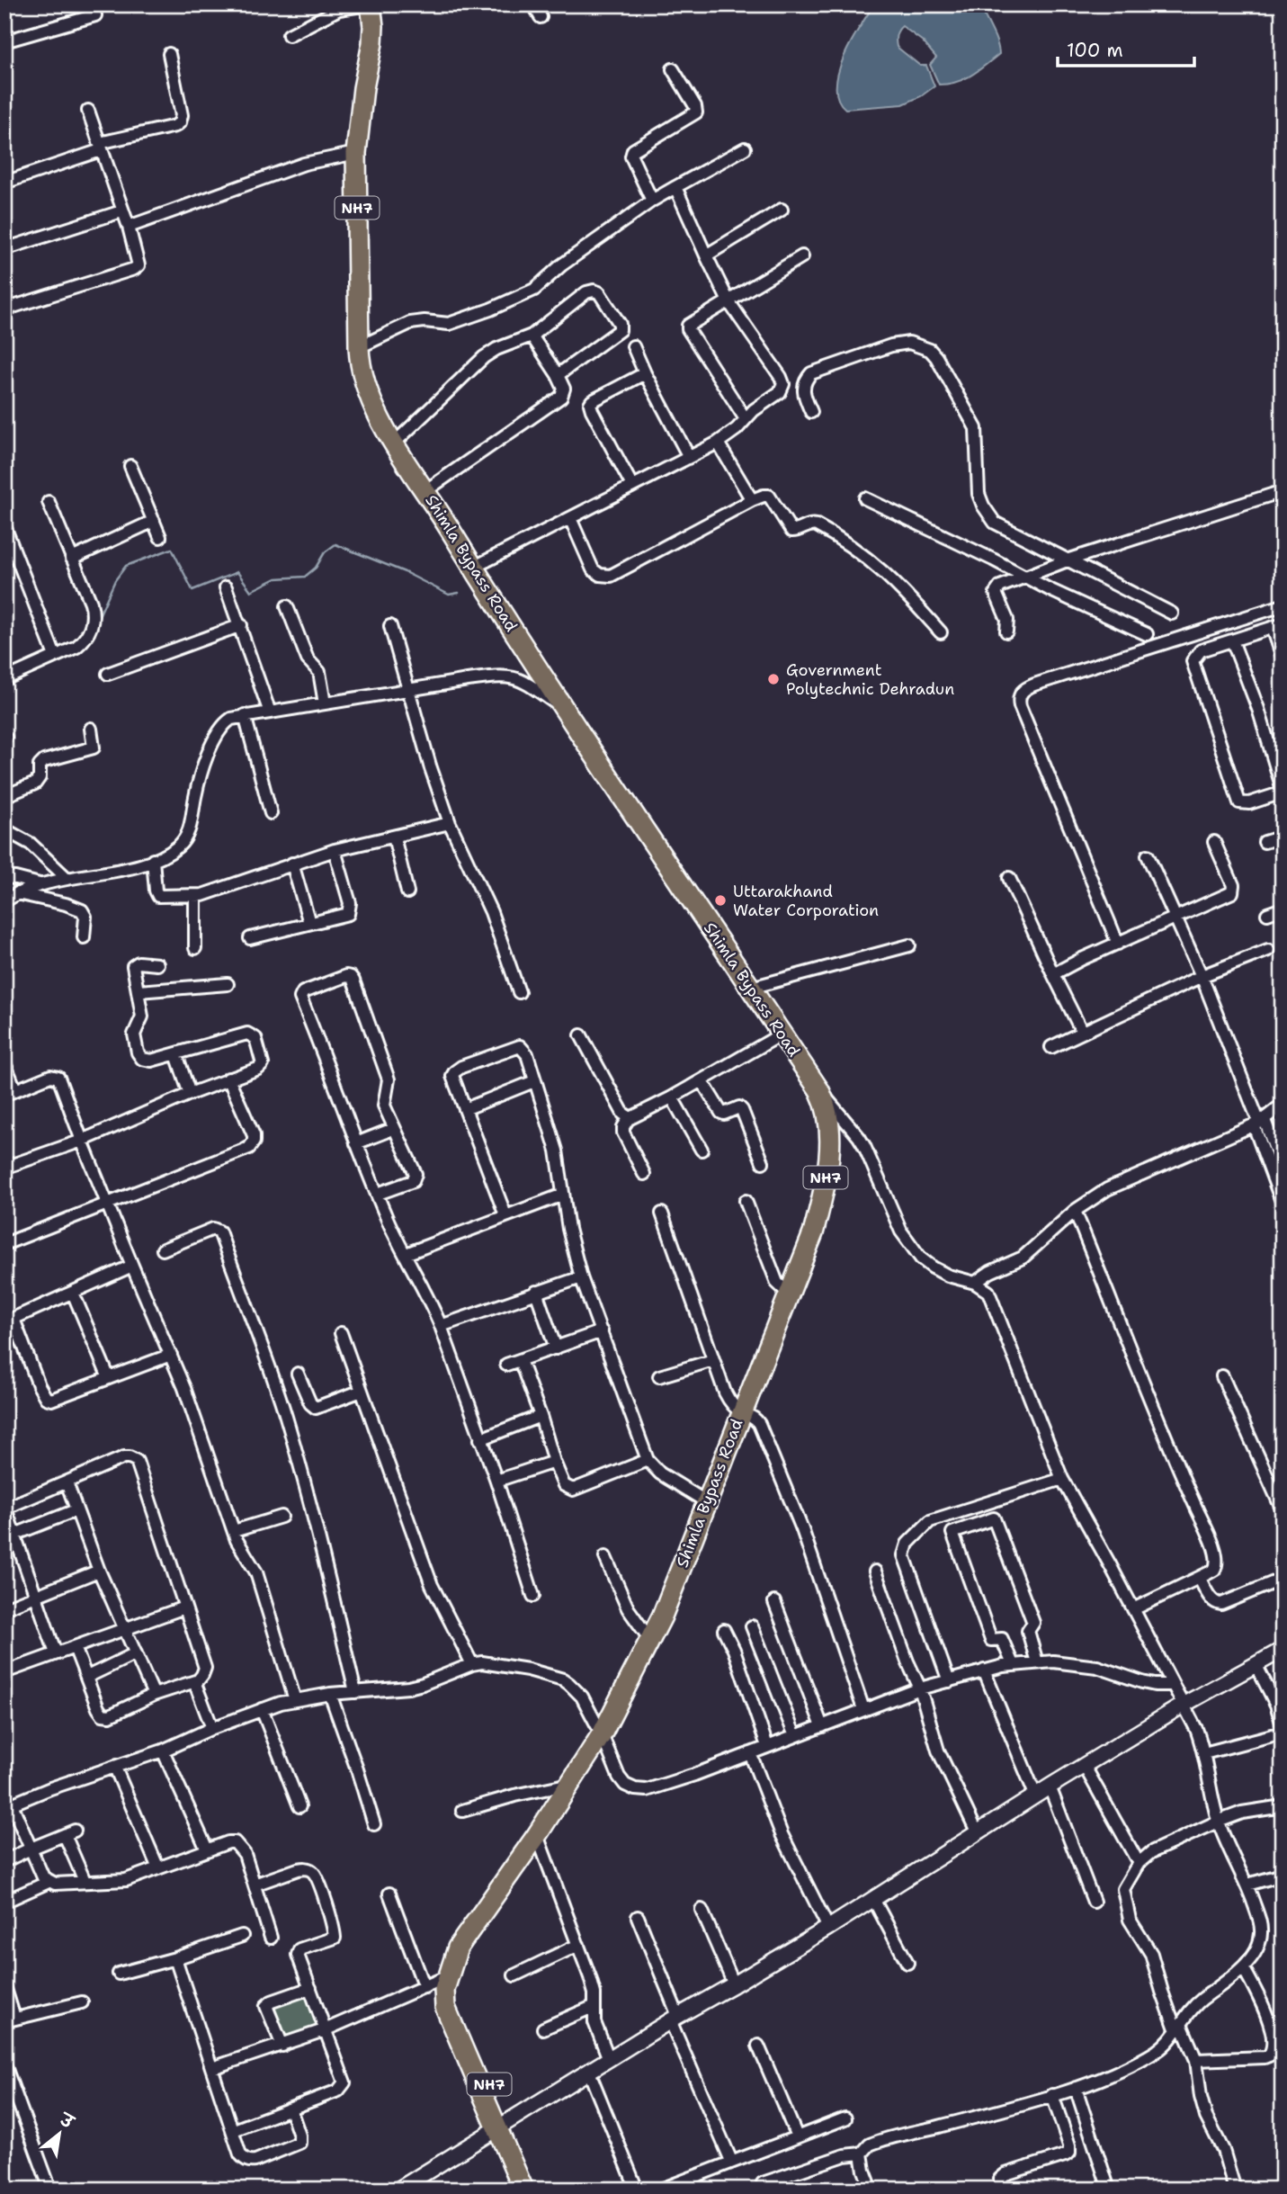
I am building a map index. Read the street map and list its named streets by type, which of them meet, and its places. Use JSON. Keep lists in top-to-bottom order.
{
  "streets": {
    "highway": ["NH7", "Shimla Bypass Road"]
  },
  "crossings": [
    ["NH7", "Shimla Bypass Road"]
  ],
  "places": ["Government Polytechnic Dehradun", "Uttarakhand Water Corporation"],
  "scale_bar": "100 m",
  "north": "top right"
}
